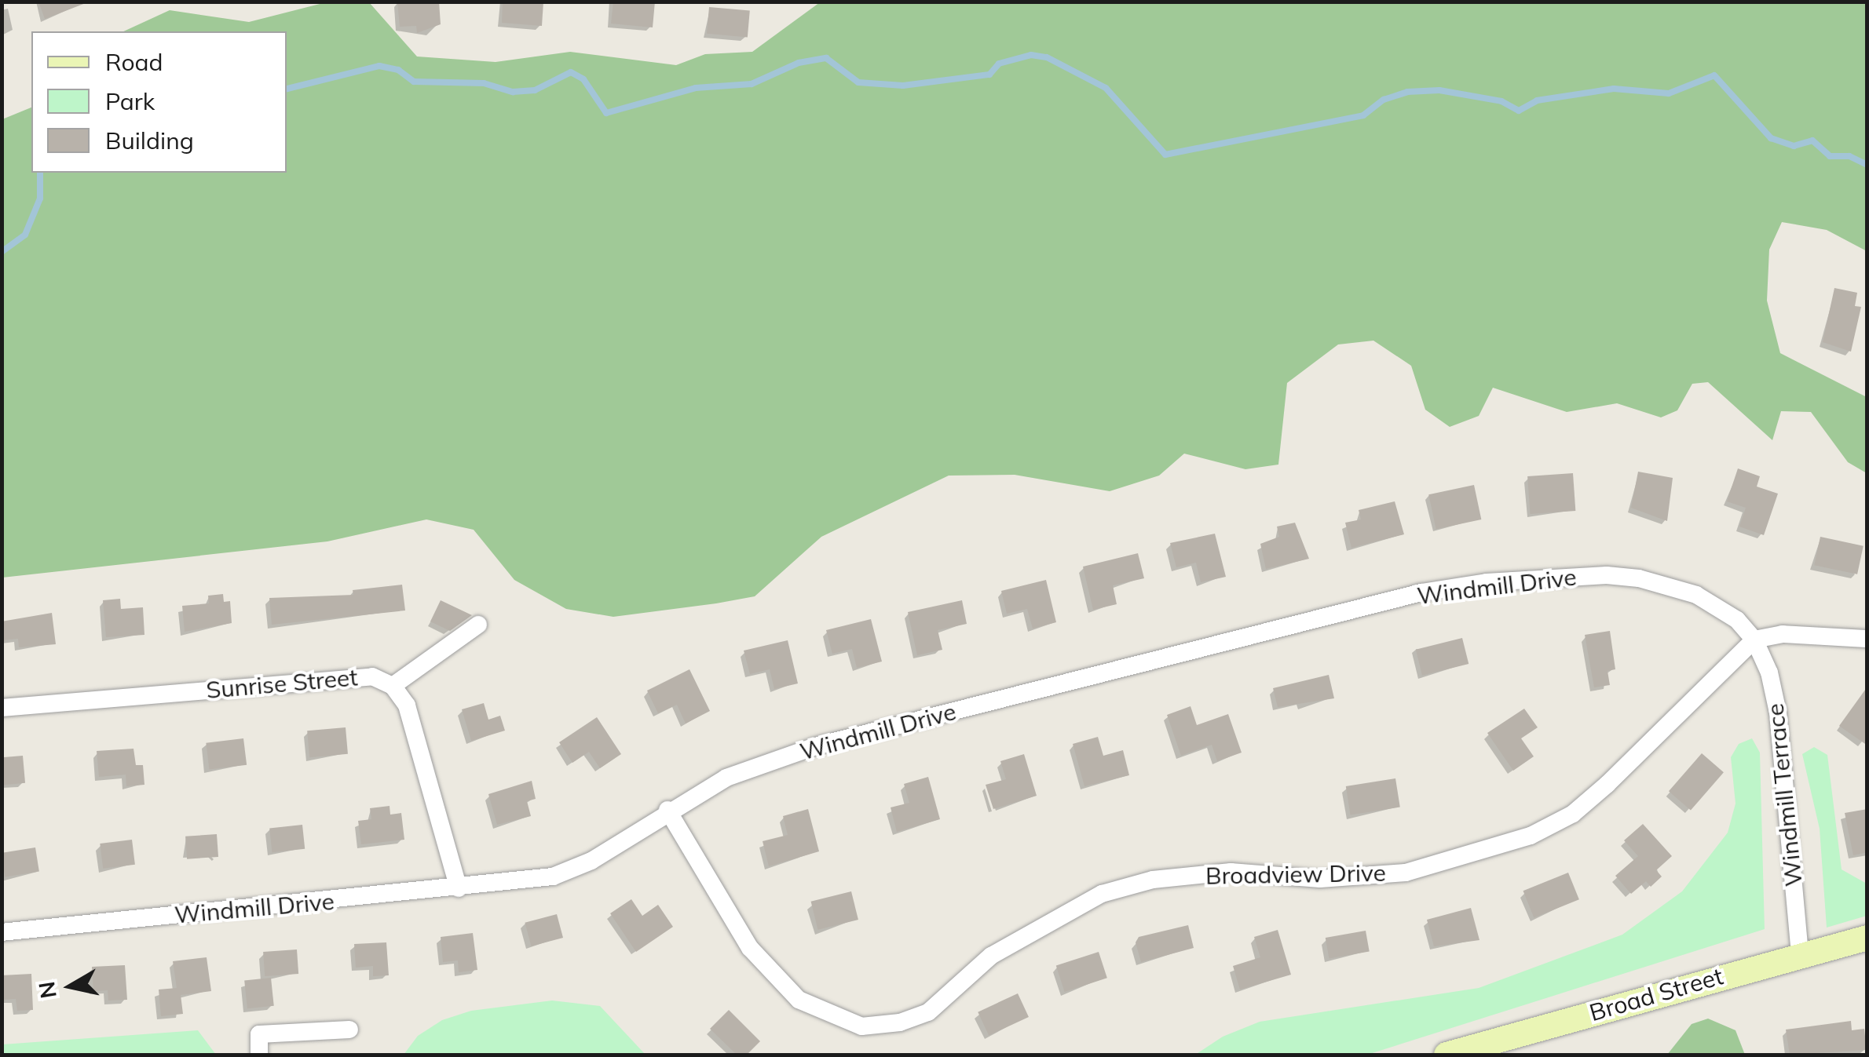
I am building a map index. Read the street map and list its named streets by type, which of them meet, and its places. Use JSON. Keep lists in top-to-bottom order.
{
  "streets": {
    "street": [
      "Windmill Drive",
      "Sunrise Street",
      "Windmill Terrace",
      "Broadview Drive",
      "Broad Street"
    ]
  },
  "crossings": [
    ["Windmill Drive", "Sunrise Street"],
    ["Windmill Drive", "Windmill Terrace"],
    ["Windmill Drive", "Broadview Drive"],
    ["Windmill Terrace", "Broadview Drive"],
    ["Windmill Terrace", "Broad Street"]
  ],
  "legend": ["Road", "Park", "Building"],
  "north": "left"
}
